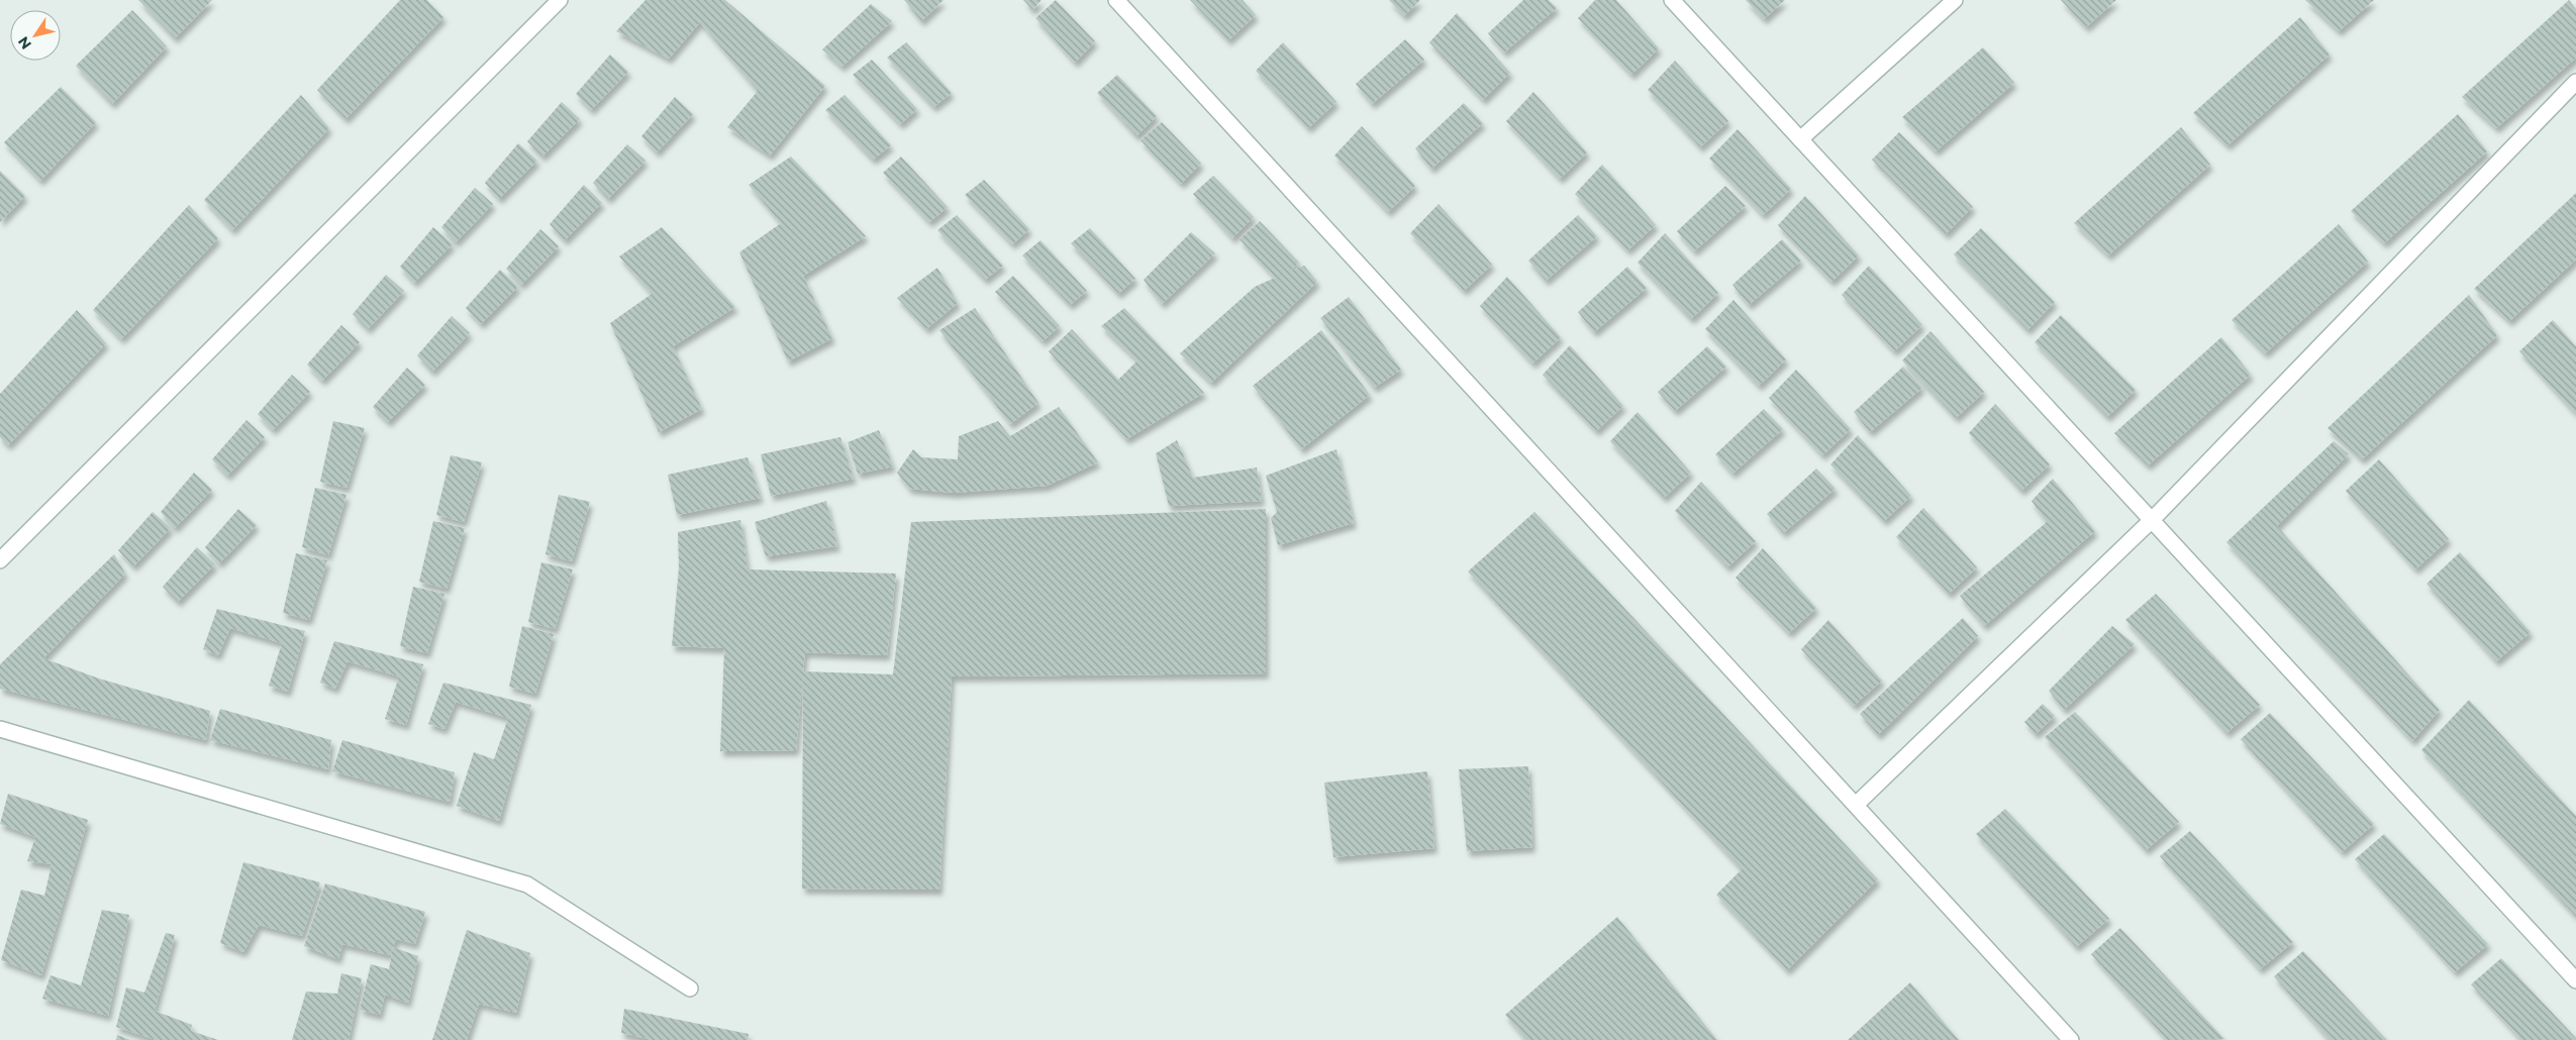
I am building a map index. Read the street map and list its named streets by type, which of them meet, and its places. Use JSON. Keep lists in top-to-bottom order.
{
  "north": "bottom left"
}
